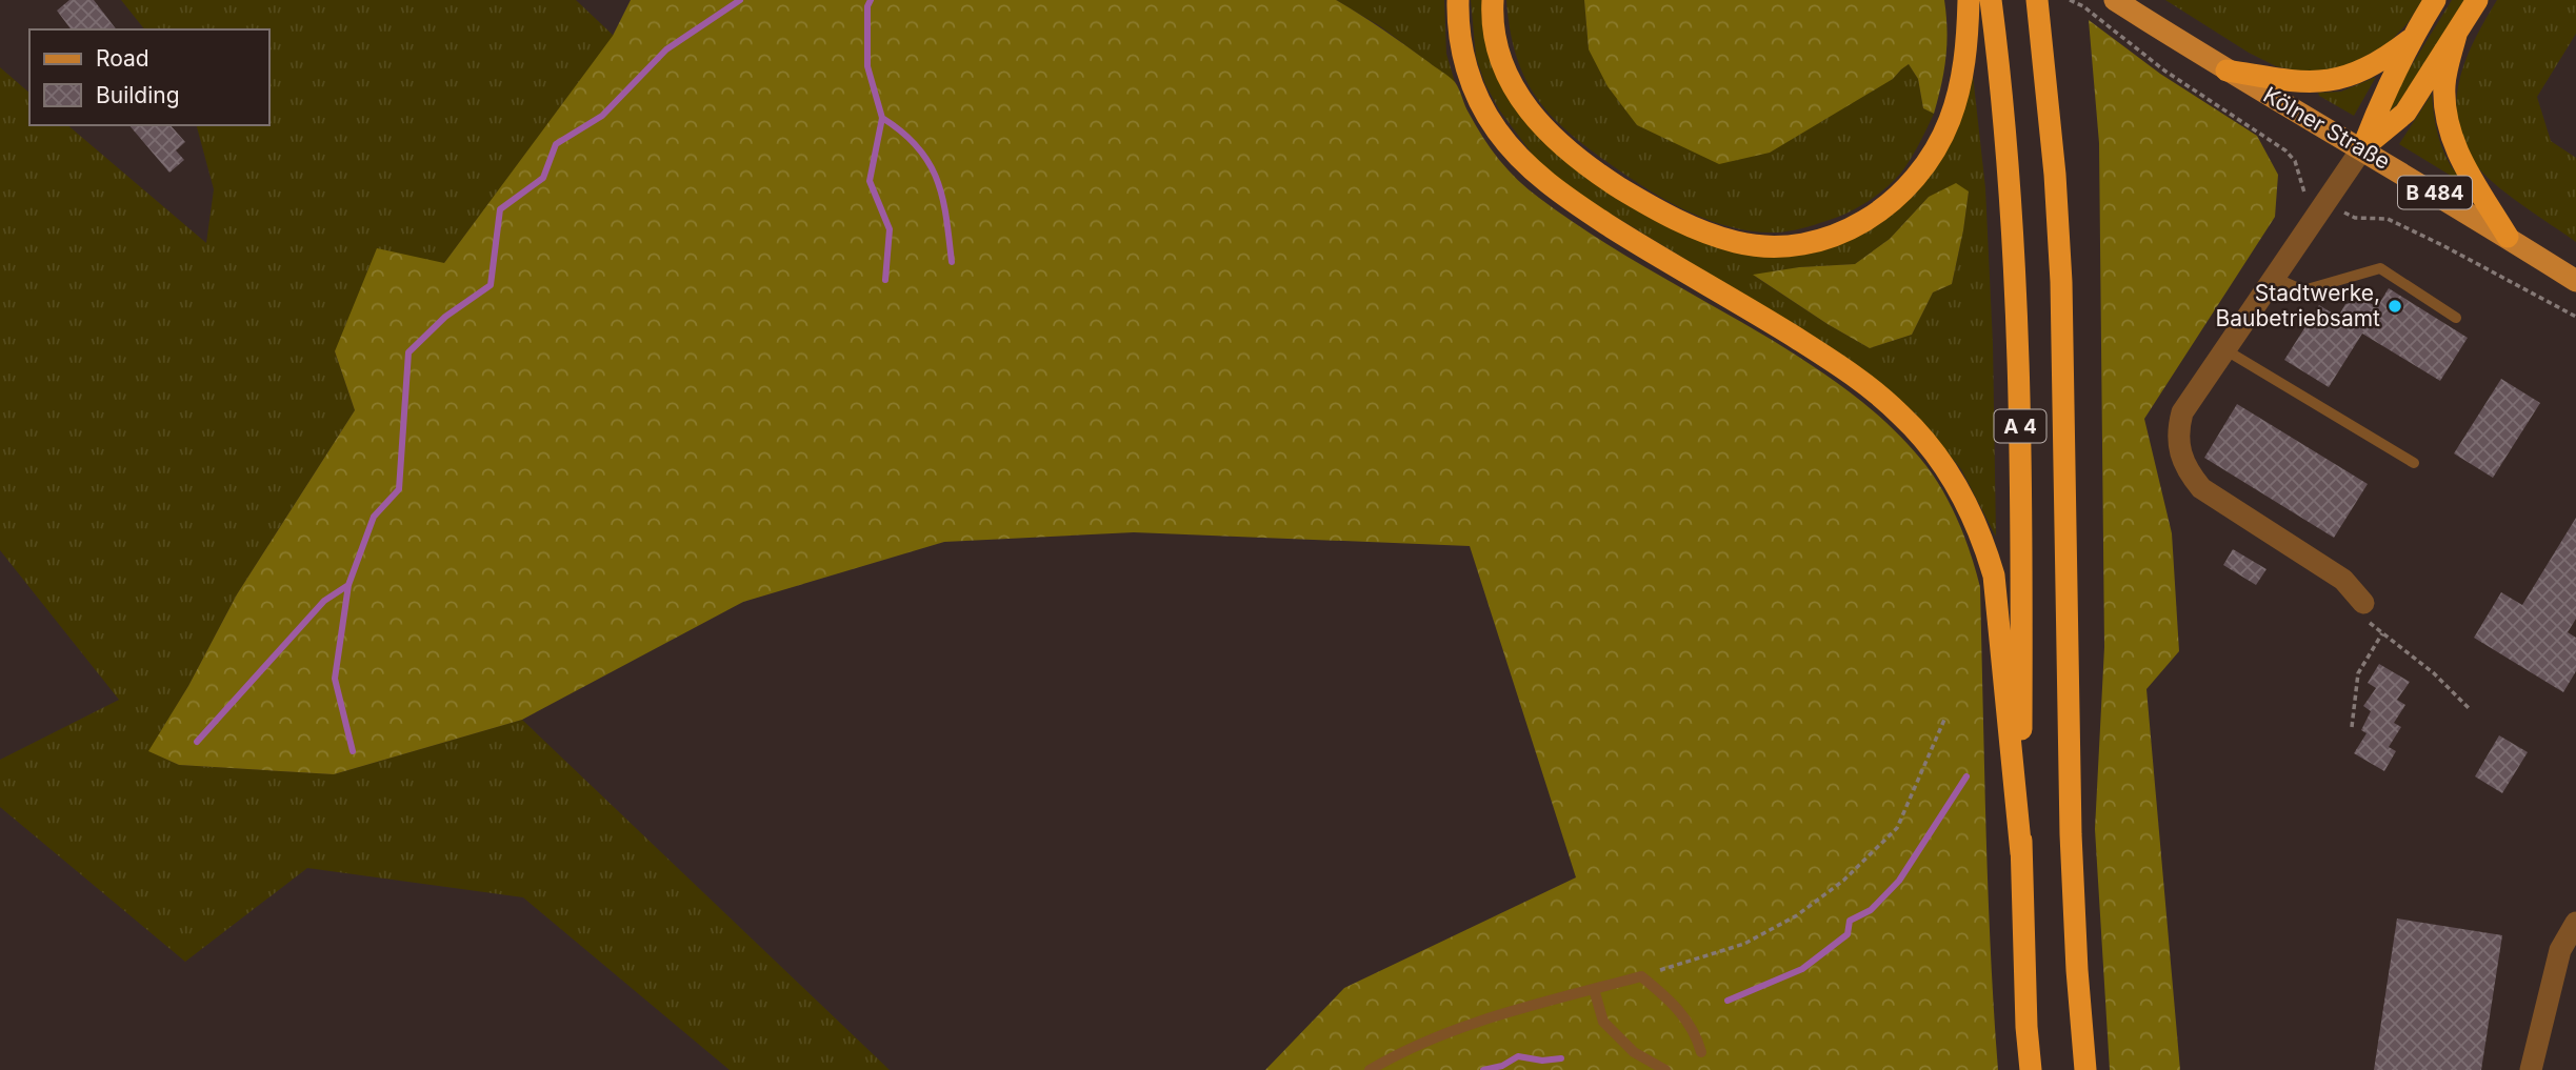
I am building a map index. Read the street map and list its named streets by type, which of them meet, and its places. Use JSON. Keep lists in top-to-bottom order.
{
  "streets": {
    "highway": ["A 4"],
    "main road": ["Kölner Straße", "B 484"]
  },
  "places": ["Stadtwerke, Baubetriebsamt"],
  "legend": ["Road", "Building"]
}
